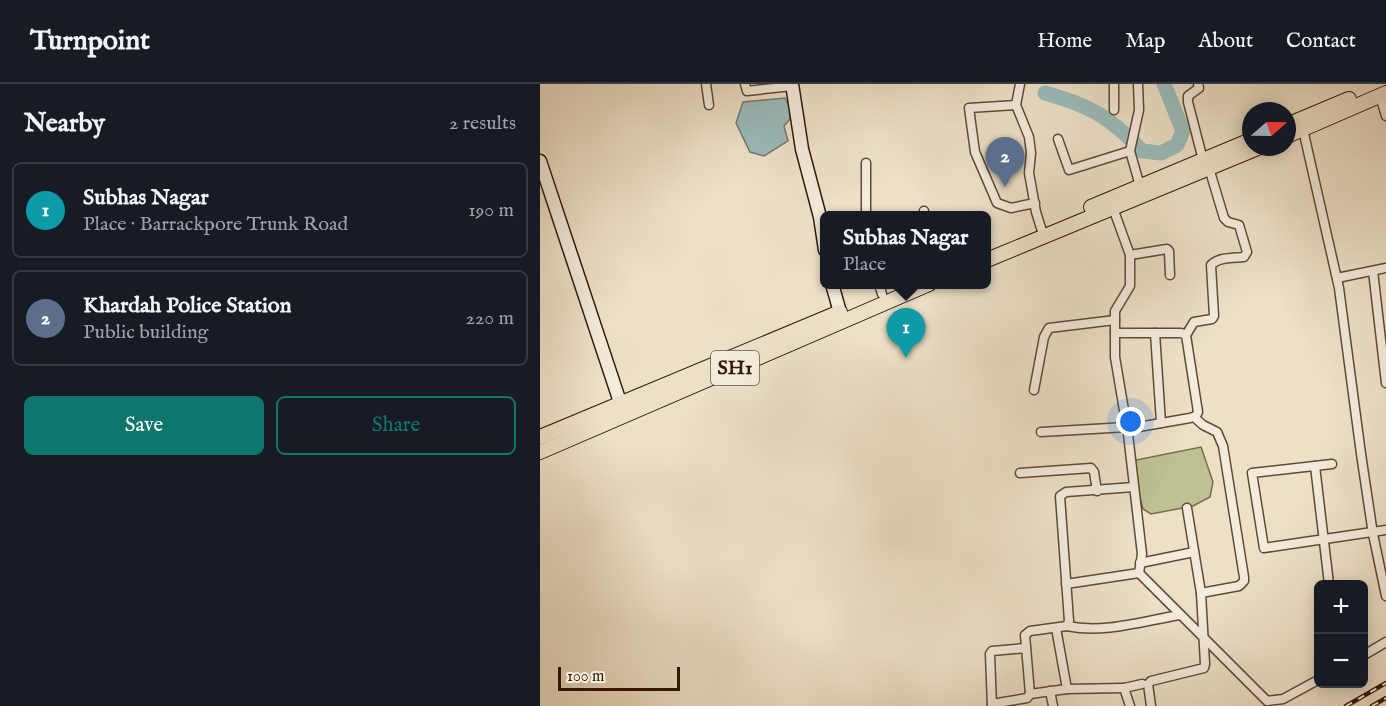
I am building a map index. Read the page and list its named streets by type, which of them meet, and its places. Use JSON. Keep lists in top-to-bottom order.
{
  "streets": {
    "main road": ["SH1"]
  },
  "scale_bar": "100 m",
  "north": "right",
  "page": {
    "header": "Turnpoint",
    "nav": [
      "Home",
      "Map",
      "About",
      "Contact"
    ],
    "heading": ["Nearby", "2 results"],
    "pins": ["2", "1"],
    "list": [
      {
        "mark": "1",
        "name": "Subhas Nagar",
        "note": "Place · Barrackpore Trunk Road",
        "value": "190 m"
      },
      {
        "mark": "2",
        "name": "Khardah Police Station",
        "note": "Public building",
        "value": "220 m"
      }
    ],
    "popup": ["Subhas Nagar", "Place"],
    "buttons": ["Save", "Share"],
    "map_buttons": ["+", "−"],
    "scale": "100 m"
  }
}
